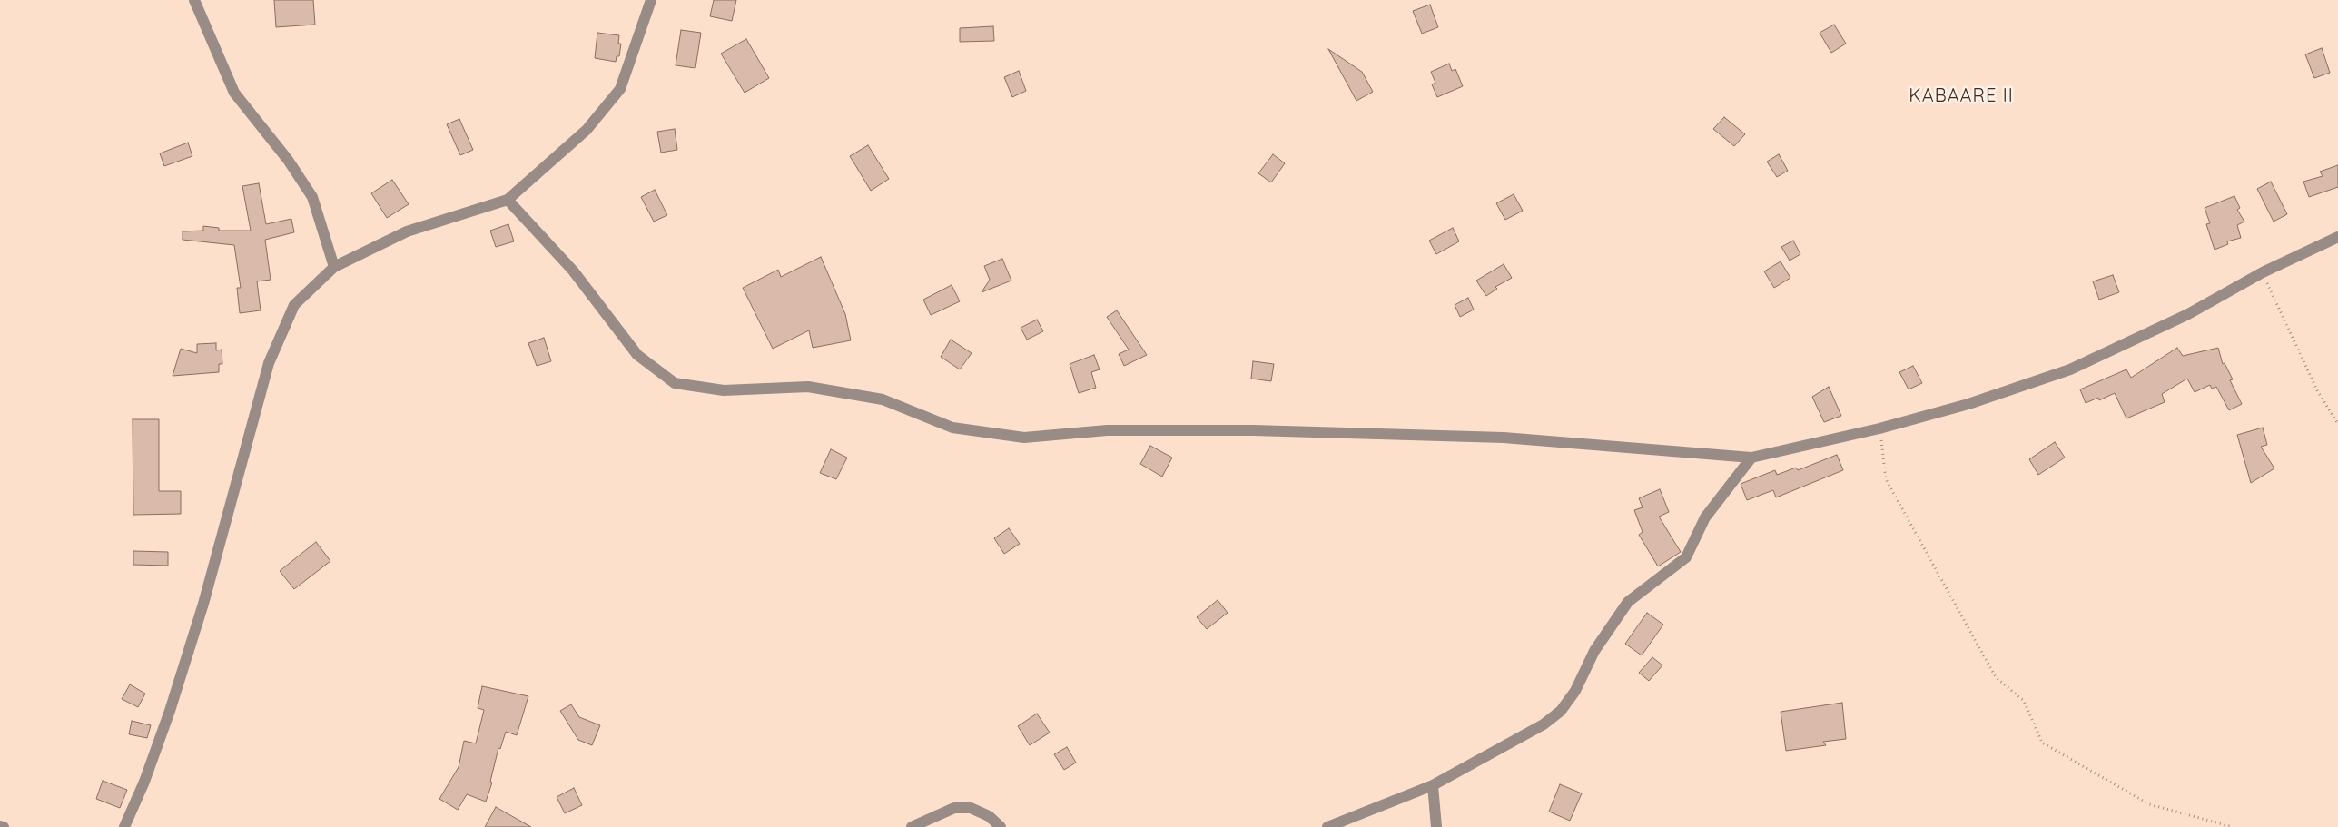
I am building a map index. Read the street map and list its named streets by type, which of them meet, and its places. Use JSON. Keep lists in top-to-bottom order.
{
  "districts": ["KABAARE II"]
}
